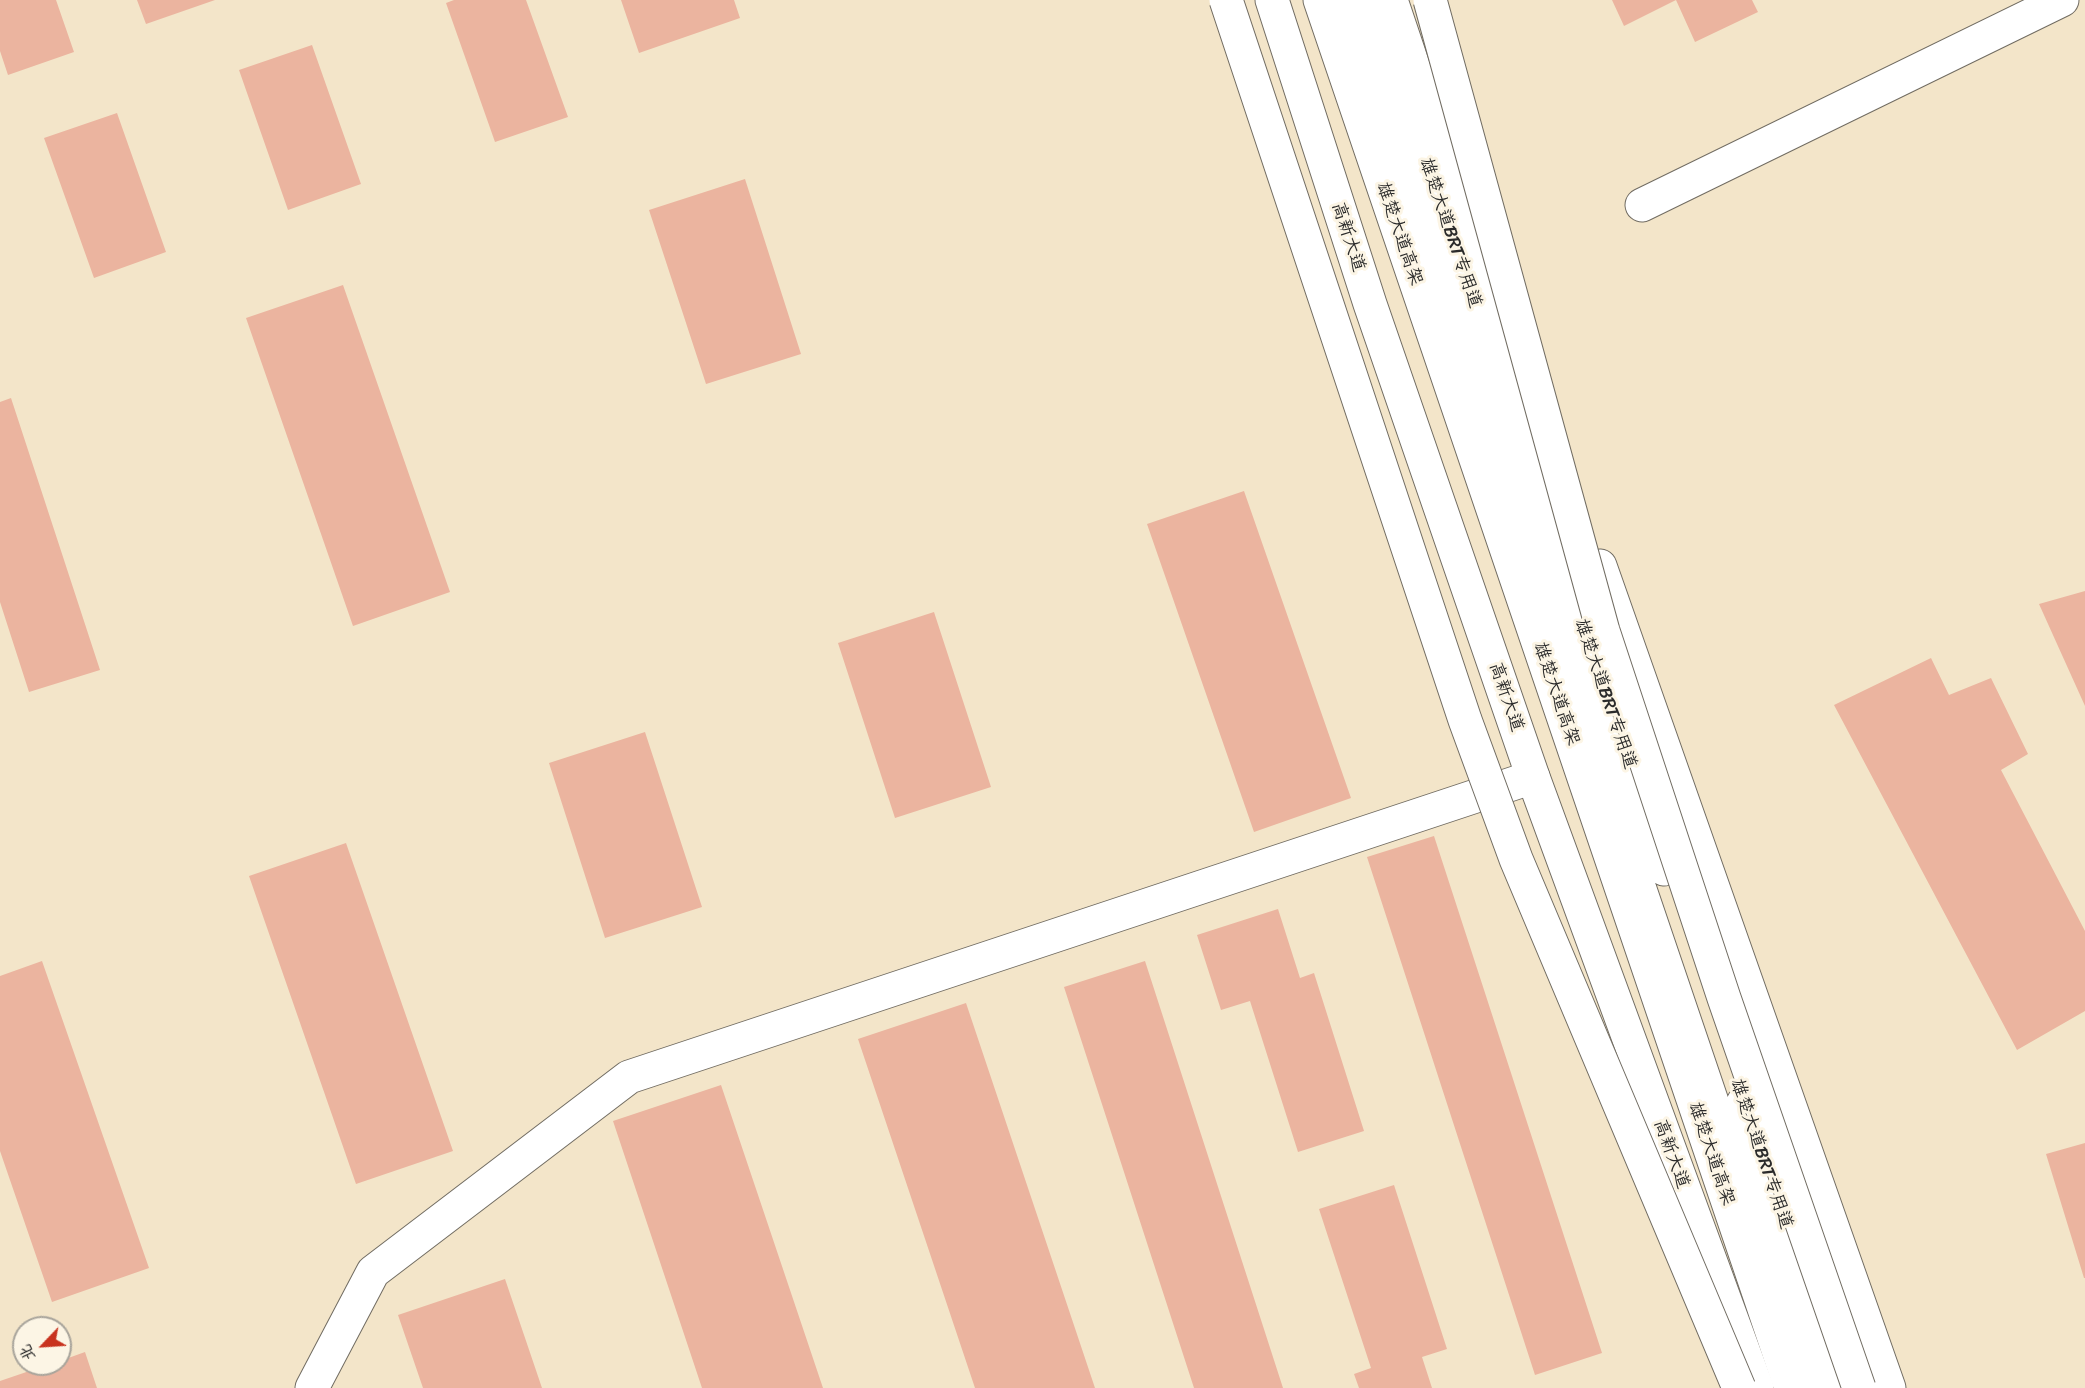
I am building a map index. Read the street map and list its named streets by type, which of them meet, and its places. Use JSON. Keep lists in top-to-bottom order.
{
  "streets": {
    "main road": ["雄楚大道BRT专用道", "雄楚大道高架", "高新大道"]
  },
  "north": "bottom left"
}
